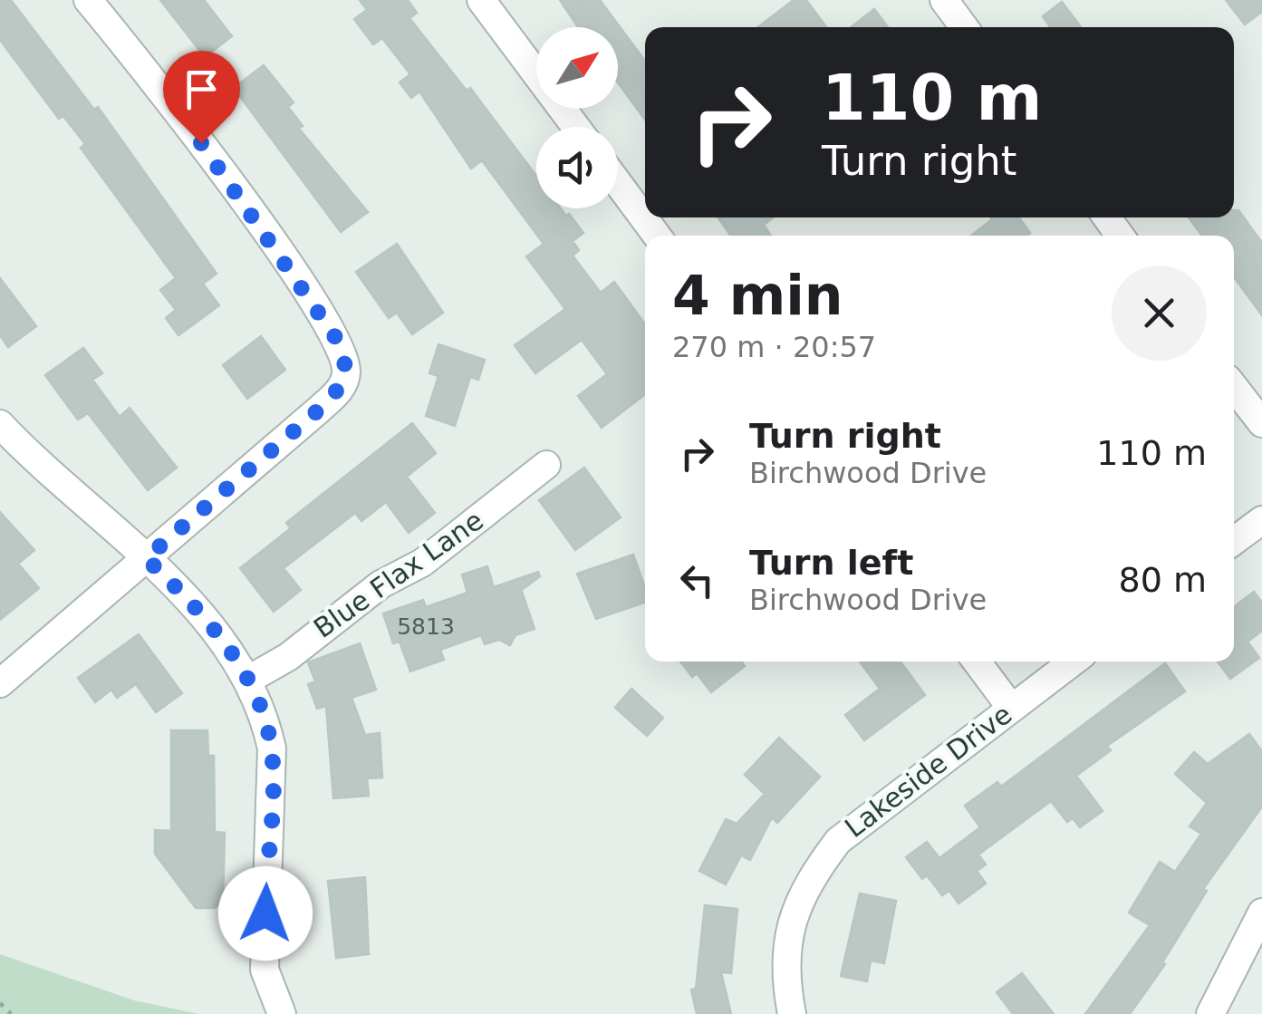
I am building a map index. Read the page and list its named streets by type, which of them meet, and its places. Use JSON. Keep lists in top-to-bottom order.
{
  "streets": {
    "street": ["Blue Flax Lane", "Lakeside Drive"]
  },
  "house_numbers": ["5813"],
  "north": "top right",
  "page": {
    "turn": ["110 m", "Turn right"],
    "heading": ["4 min", "270 m · 20:57"],
    "list": [
      {
        "name": "Turn right",
        "note": "Birchwood Drive",
        "value": "110 m"
      },
      {
        "name": "Turn left",
        "note": "Birchwood Drive",
        "value": "80 m"
      }
    ]
  }
}
